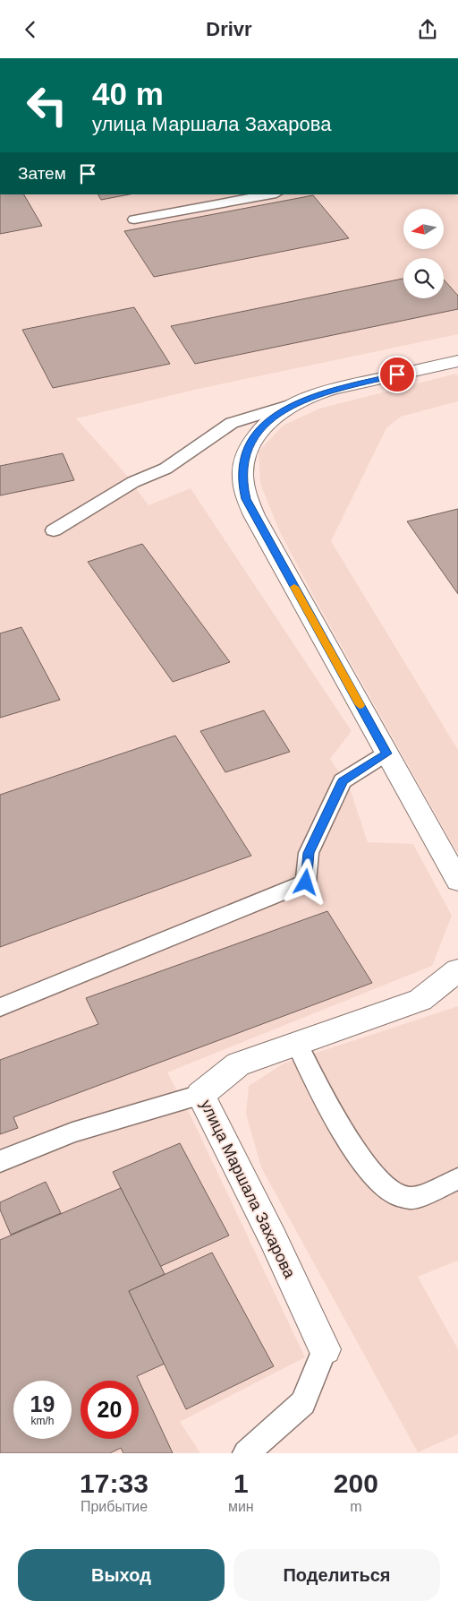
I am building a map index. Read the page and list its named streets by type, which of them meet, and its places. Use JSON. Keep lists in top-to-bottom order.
{
  "streets": {
    "street": ["улица Маршала Захарова"]
  },
  "north": "left",
  "page": {
    "header": "Drivr",
    "turn": ["40 m", "улица Маршала Захарова"],
    "then": "Затем",
    "speed": "19 km/h",
    "limit": "20",
    "eta": [
      "17:33",
      "Прибытие",
      "1",
      "мин",
      "200",
      "m"
    ],
    "buttons": ["Выход", "Поделиться"]
  }
}
